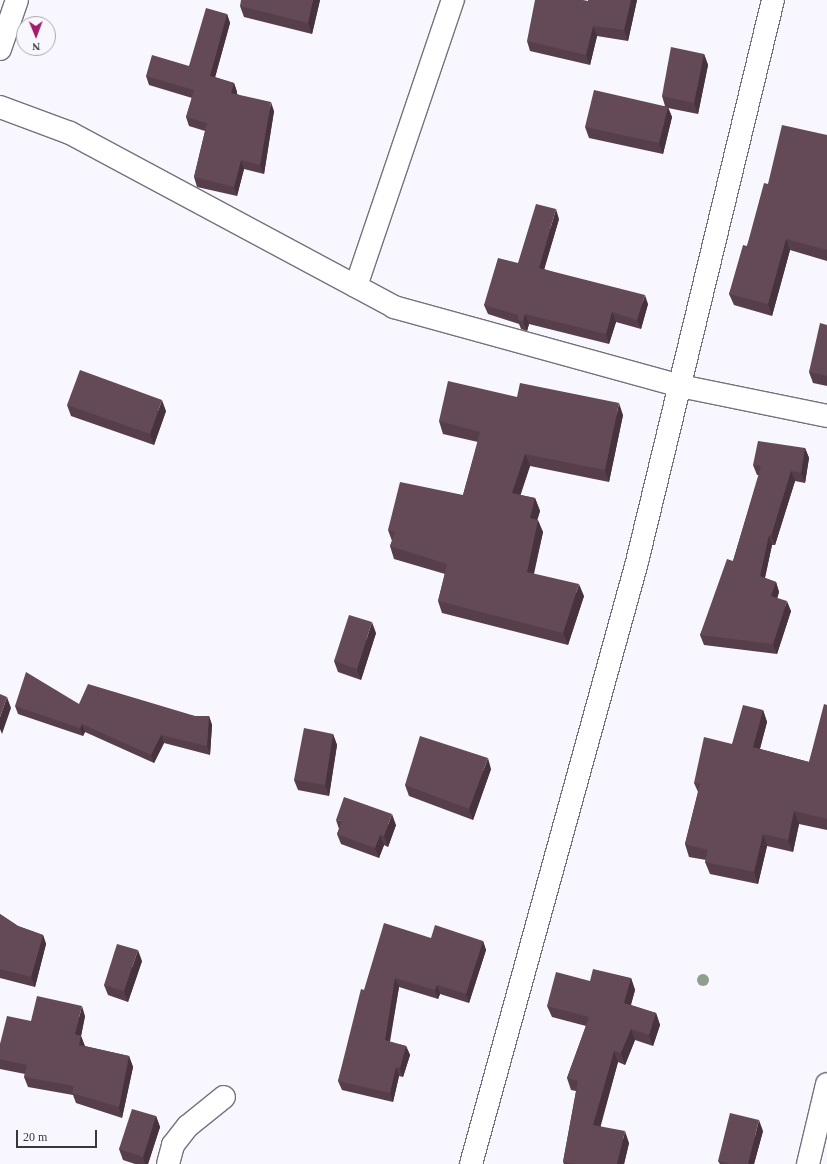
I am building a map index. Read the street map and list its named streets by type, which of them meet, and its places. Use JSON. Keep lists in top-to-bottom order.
{
  "scale_bar": "20 m",
  "north": "bottom"
}
